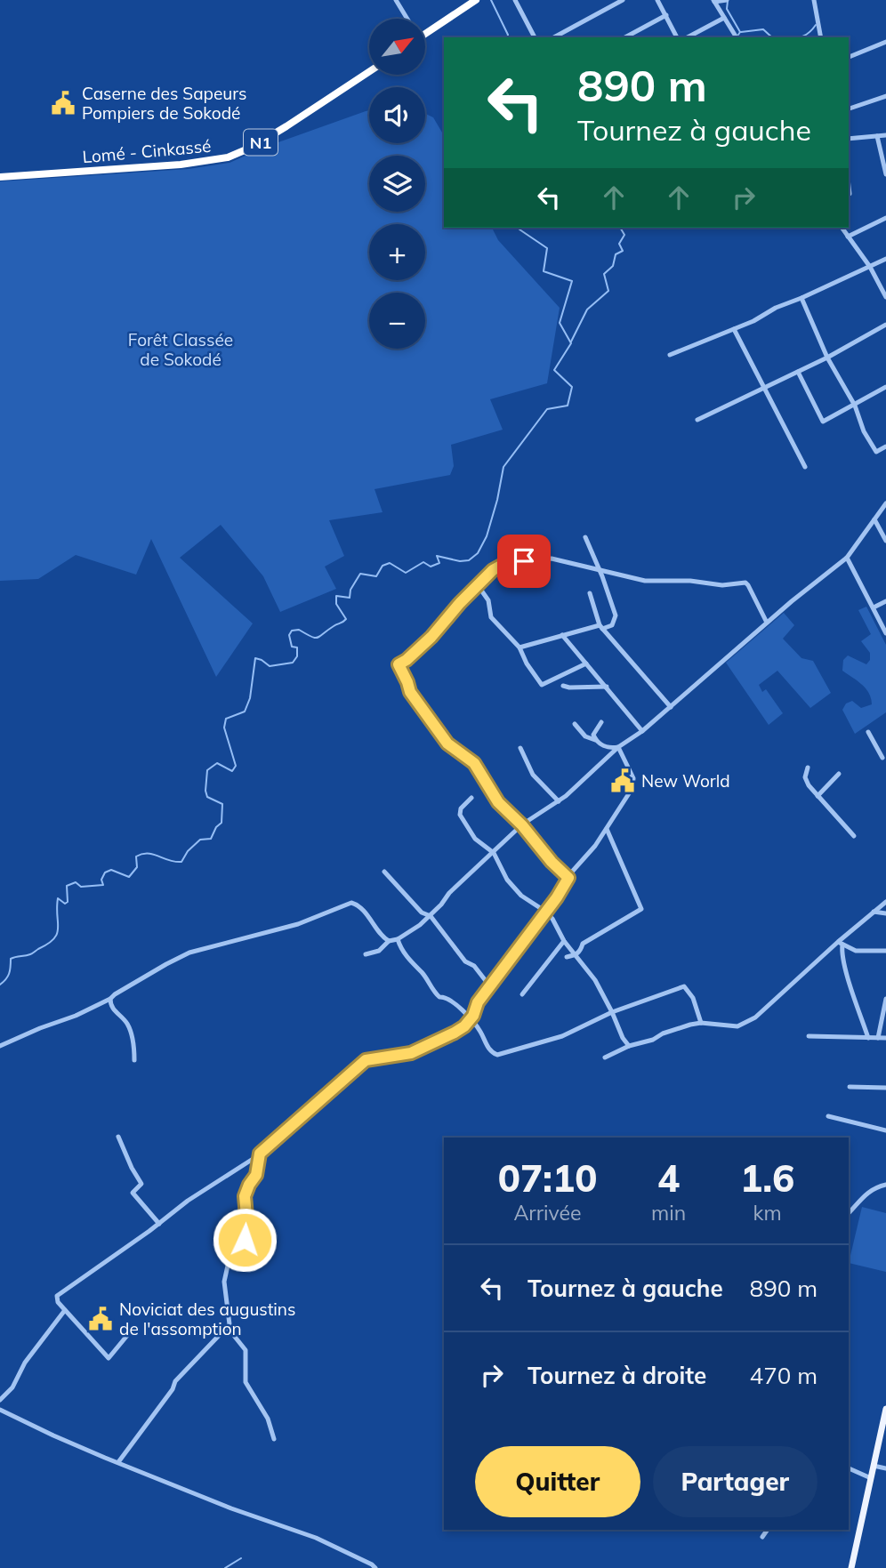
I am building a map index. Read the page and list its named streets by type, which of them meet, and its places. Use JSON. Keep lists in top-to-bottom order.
{
  "streets": {
    "highway": ["N1", "Lomé - Cinkassé"]
  },
  "parks": ["Forêt Classée de Sokodé"],
  "places": {
    "public building": ["Caserne des Sapeurs Pompiers de Sokodé", "New World", "Noviciat des augustins de l'assomption"]
  },
  "north": "top right",
  "page": {
    "map_buttons": ["+", "−"],
    "turn": ["890 m", "Tournez à gauche"],
    "eta": [
      "07:10",
      "Arrivée",
      "4",
      "min",
      "1.6",
      "km"
    ],
    "list": [
      {
        "name": "Tournez à gauche",
        "value": "890 m"
      },
      {
        "name": "Tournez à droite",
        "value": "470 m"
      }
    ],
    "buttons": ["Quitter", "Partager"]
  }
}
